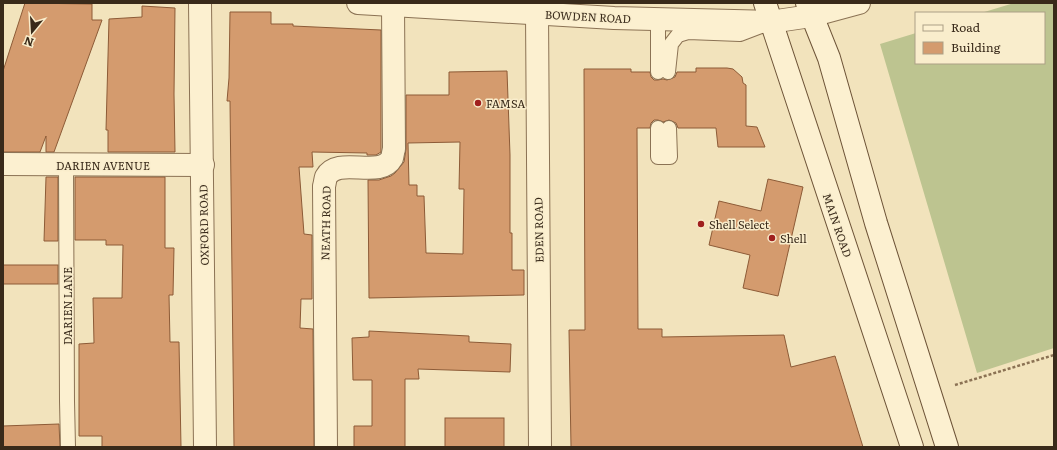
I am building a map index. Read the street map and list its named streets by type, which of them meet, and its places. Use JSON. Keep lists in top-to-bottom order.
{
  "streets": {
    "street": [
      "BOWDEN ROAD",
      "DARIEN AVENUE",
      "NEATH ROAD",
      "OXFORD ROAD",
      "MAIN ROAD",
      "EDEN ROAD"
    ],
    "lane": ["DARIEN LANE"]
  },
  "crossings": [
    ["BOWDEN ROAD", "NEATH ROAD"],
    ["BOWDEN ROAD", "MAIN ROAD"],
    ["BOWDEN ROAD", "EDEN ROAD"],
    ["DARIEN AVENUE", "OXFORD ROAD"],
    ["DARIEN AVENUE", "DARIEN LANE"]
  ],
  "places": ["FAMSA", "Shell Select", "Shell"],
  "legend": ["Road", "Building"],
  "north": "bottom"
}
